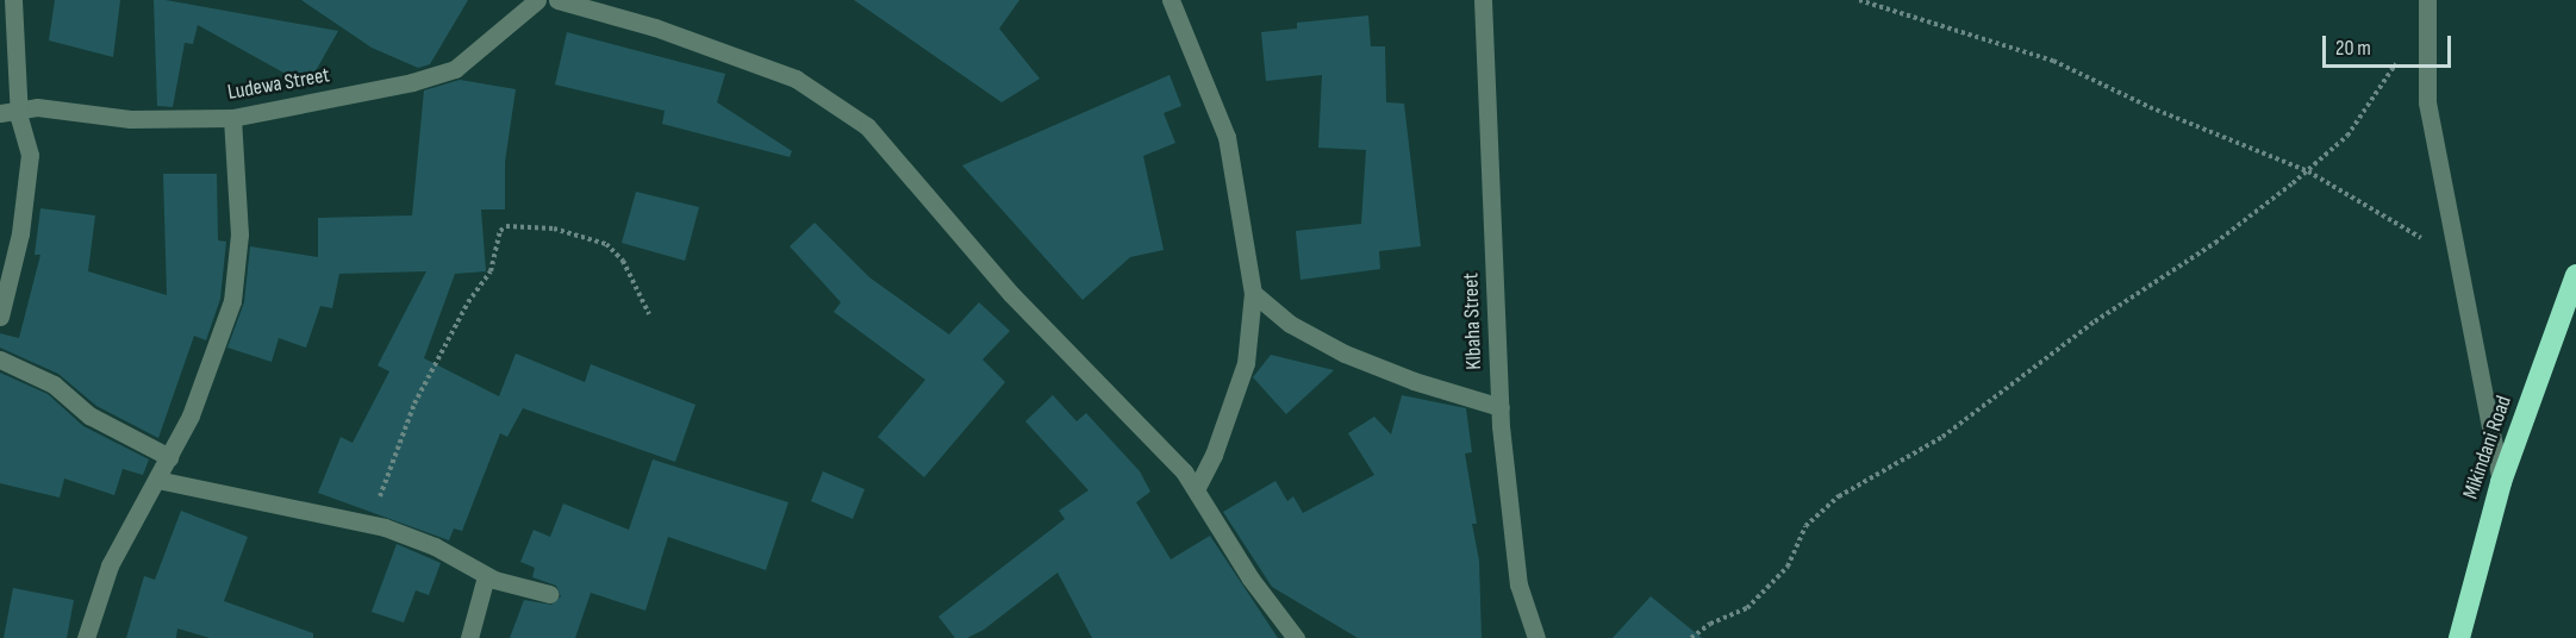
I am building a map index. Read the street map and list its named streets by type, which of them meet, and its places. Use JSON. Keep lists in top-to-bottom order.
{
  "streets": {
    "highway": ["Mikindani Road"],
    "street": ["Ludewa Street", "KIbaha Street"]
  },
  "scale_bar": "20 m"
}
